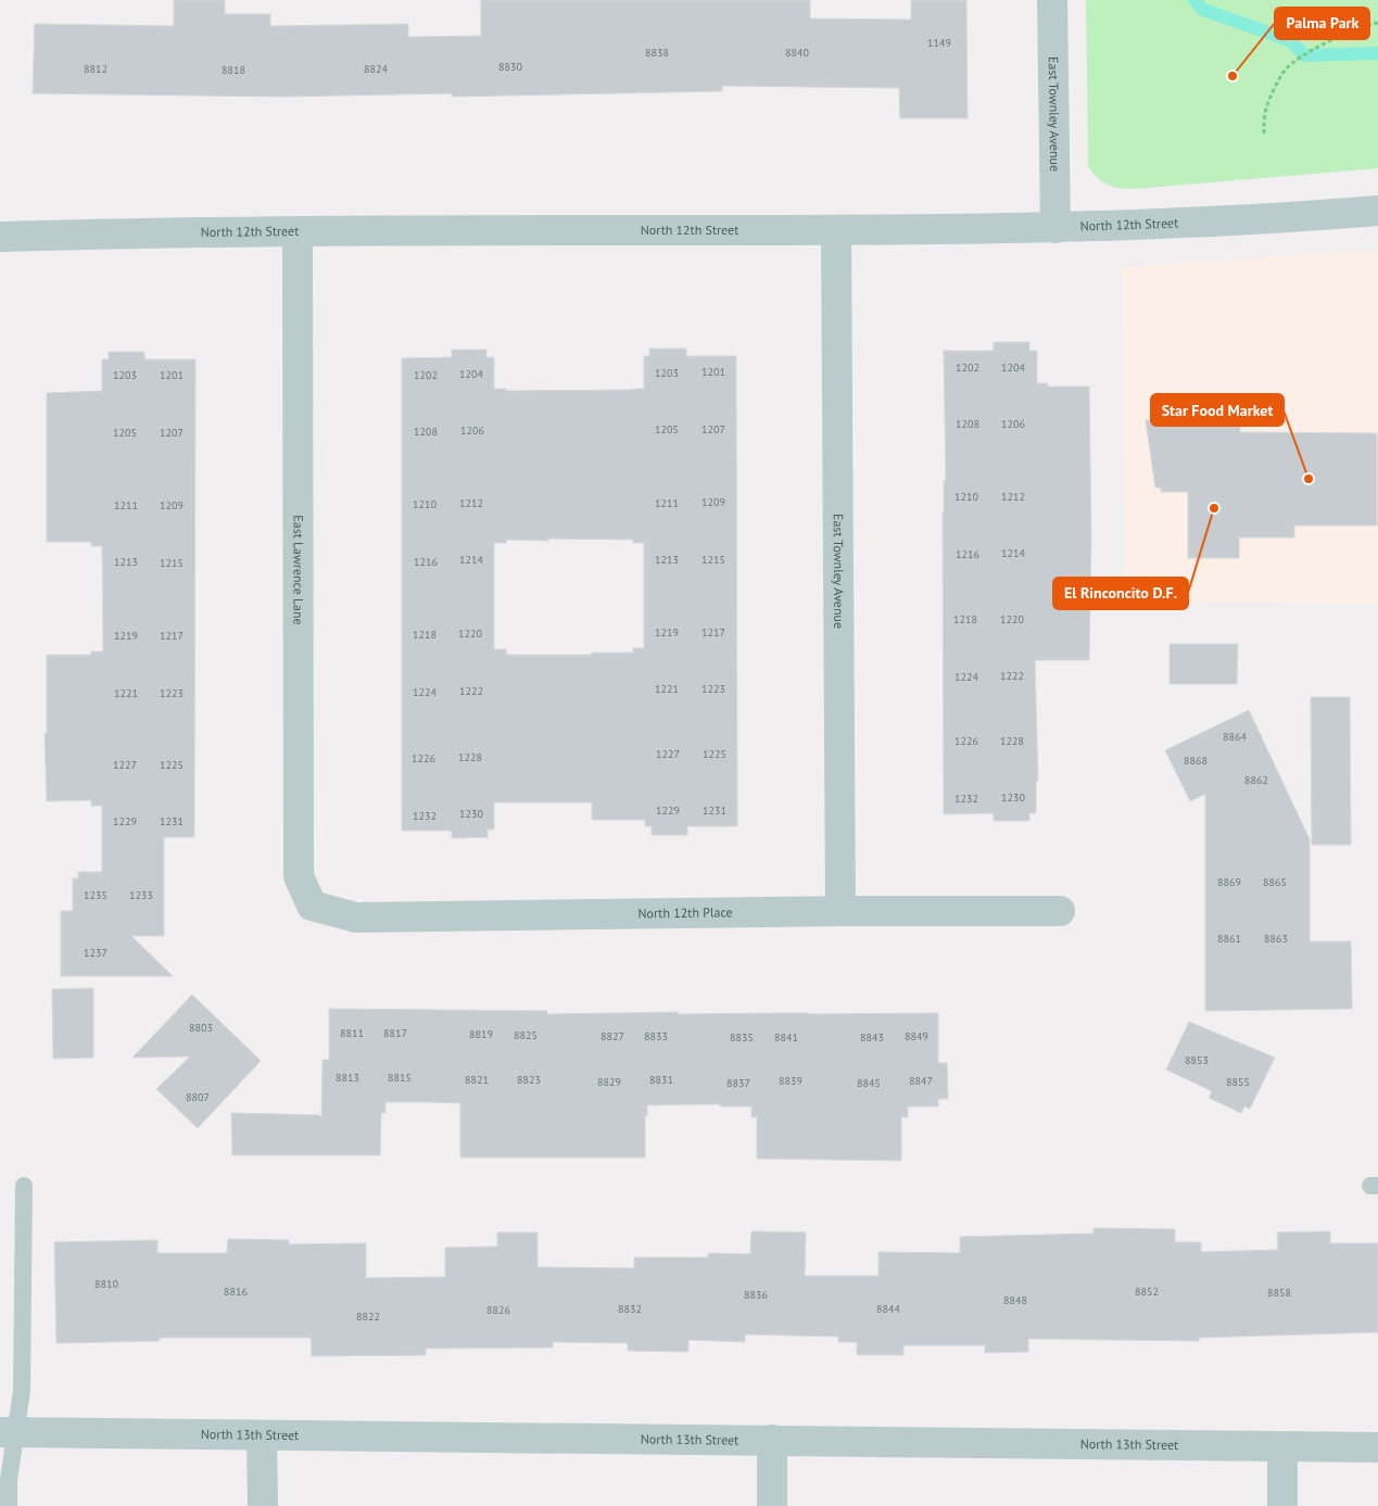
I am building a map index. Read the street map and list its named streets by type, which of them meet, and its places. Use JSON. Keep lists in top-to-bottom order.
{
  "streets": {
    "street": [
      "East Townley Avenue",
      "North 12th Street",
      "East Lawrence Lane",
      "North 12th Place",
      "North 13th Street"
    ]
  },
  "crossings": [
    ["East Townley Avenue", "North 12th Street"],
    ["East Townley Avenue", "North 12th Place"],
    ["North 12th Street", "East Lawrence Lane"],
    ["East Lawrence Lane", "North 12th Place"]
  ],
  "places": ["Palma Park", "Star Food Market", "El Rinconcito D.F."],
  "house_numbers": [
    "1149",
    "8838",
    "8840",
    "8830",
    "8812",
    "8824",
    "8818",
    "1202",
    "1204",
    "1201",
    "1203",
    "1204",
    "1203",
    "1201",
    "1202",
    "1208",
    "1206",
    "1205",
    "1207",
    "1206",
    "1208",
    "1205",
    "1207",
    "1210",
    "1212",
    "1209",
    "1212",
    "1211",
    "1210",
    "1211",
    "1209",
    "1214",
    "1216",
    "1214",
    "1213",
    "1215",
    "1213",
    "1216",
    "1215",
    "1218",
    "1220",
    "1219",
    "1217",
    "1220",
    "1218",
    "1219",
    "1217",
    "1222",
    "1224",
    "1221",
    "1223",
    "1222",
    "1224",
    "1221",
    "1223",
    "8864",
    "1226",
    "1228",
    "1227",
    "1225",
    "1228",
    "1226",
    "8868",
    "1227",
    "1225",
    "8862",
    "1230",
    "1232",
    "1229",
    "1231",
    "1230",
    "1232",
    "1229",
    "1231",
    "8869",
    "8865",
    "1235",
    "1233",
    "8861",
    "8863",
    "1237",
    "8803",
    "8811",
    "8817",
    "8819",
    "8825",
    "8827",
    "8833",
    "8849",
    "8835",
    "8841",
    "8843",
    "8853",
    "8813",
    "8815",
    "8821",
    "8823",
    "8831",
    "8839",
    "8847",
    "8829",
    "8855",
    "8837",
    "8845",
    "8807",
    "8810",
    "8816",
    "8852",
    "8858",
    "8836",
    "8848",
    "8832",
    "8844",
    "8826",
    "8822"
  ]
}
